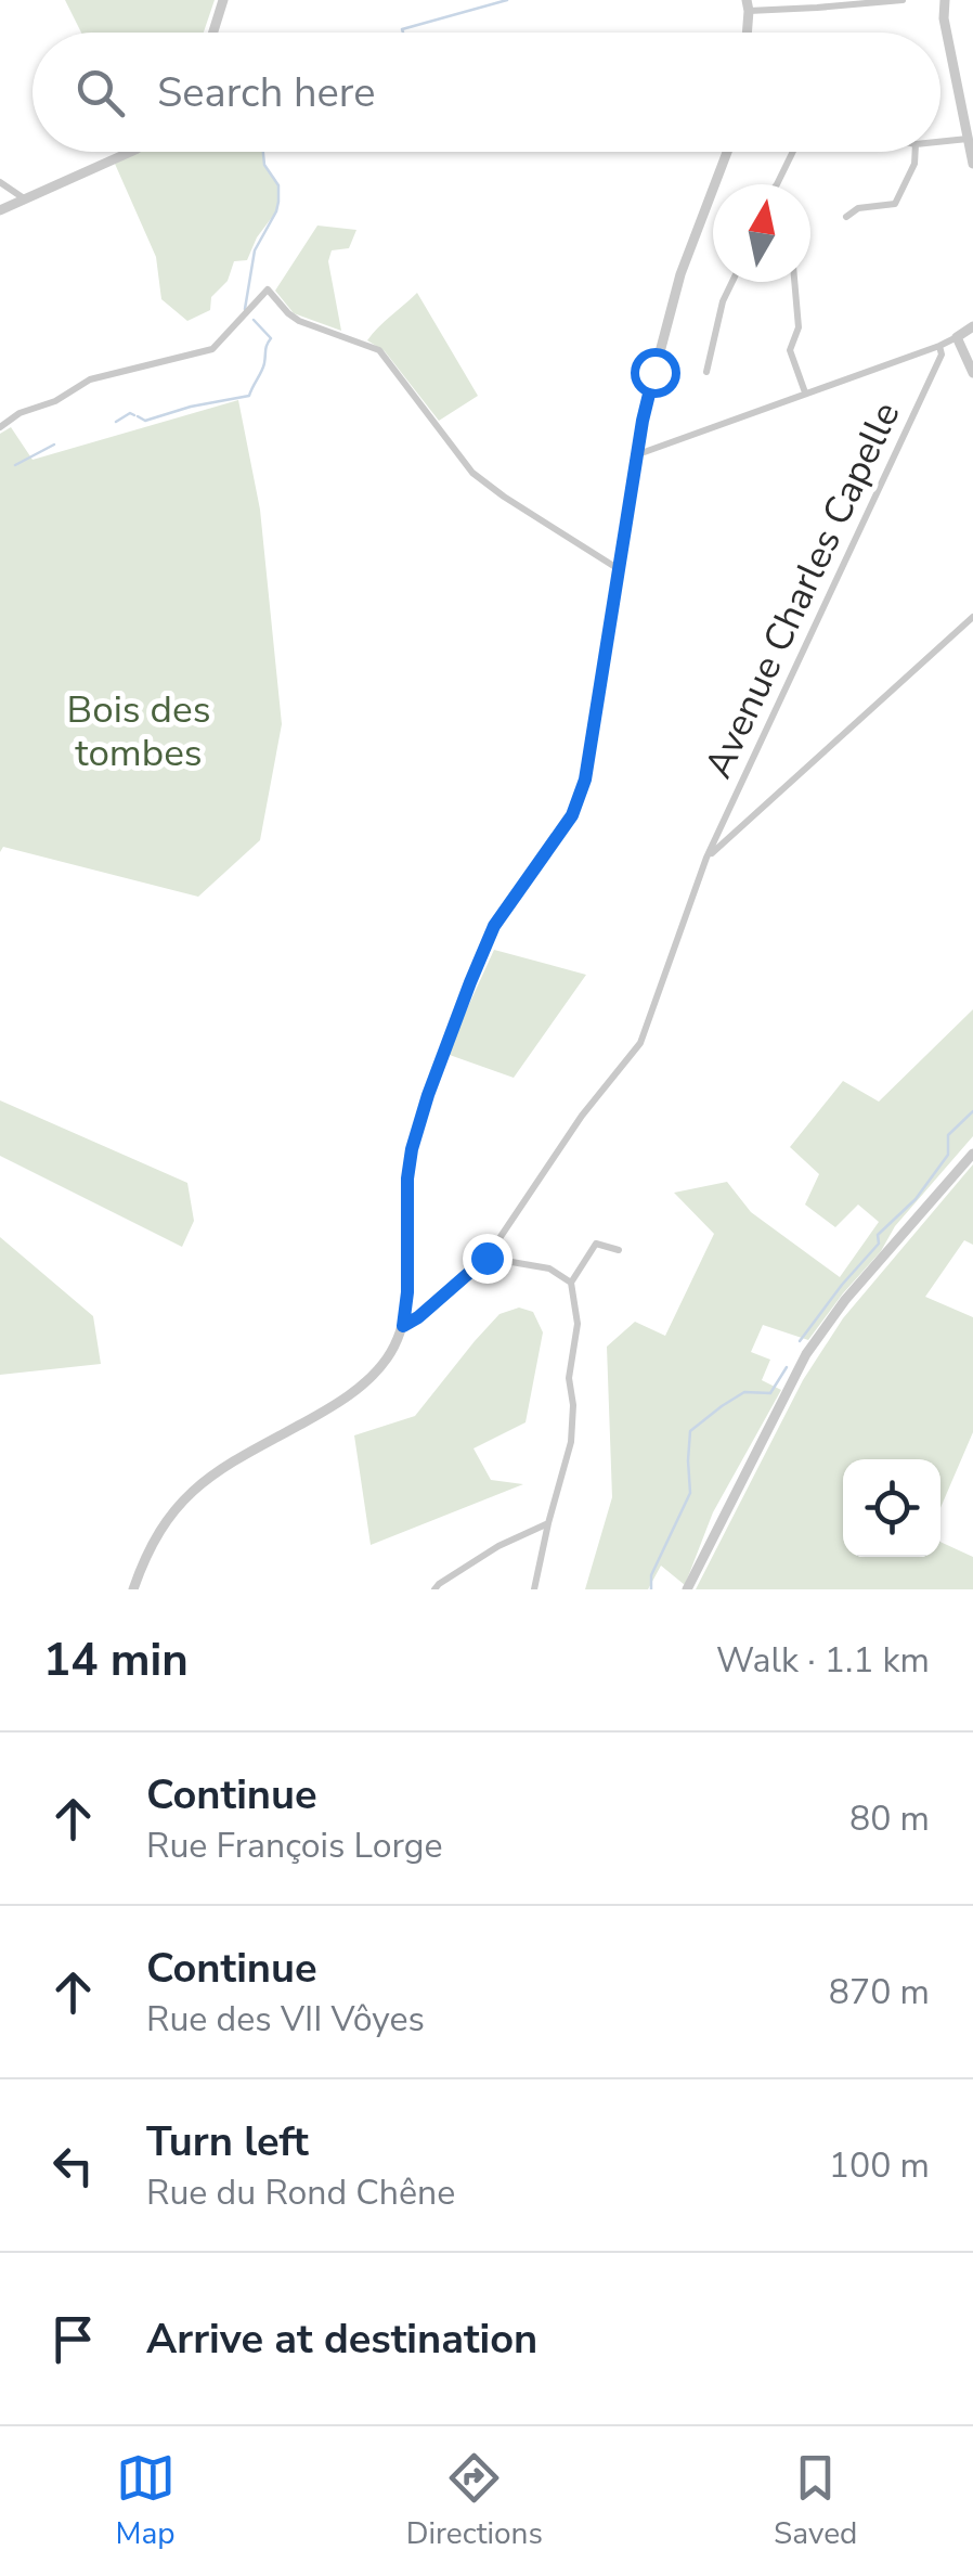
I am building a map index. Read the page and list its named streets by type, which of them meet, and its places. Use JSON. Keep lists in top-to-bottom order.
{
  "streets": {
    "street": ["Avenue Charles Capelle"]
  },
  "parks": ["Bois des tombes"],
  "north": "top",
  "page": {
    "search": "Search here",
    "heading": ["14 min", "Walk · 1.1 km"],
    "list": [
      ["Continue", "Rue François Lorge", "80 m"],
      ["Continue", "Rue des VII Vôyes", "870 m"],
      ["Turn left", "Rue du Rond Chêne", "100 m"],
      "Arrive at destination"
    ],
    "nav": ["Map", "Directions", "Saved"]
  }
}
